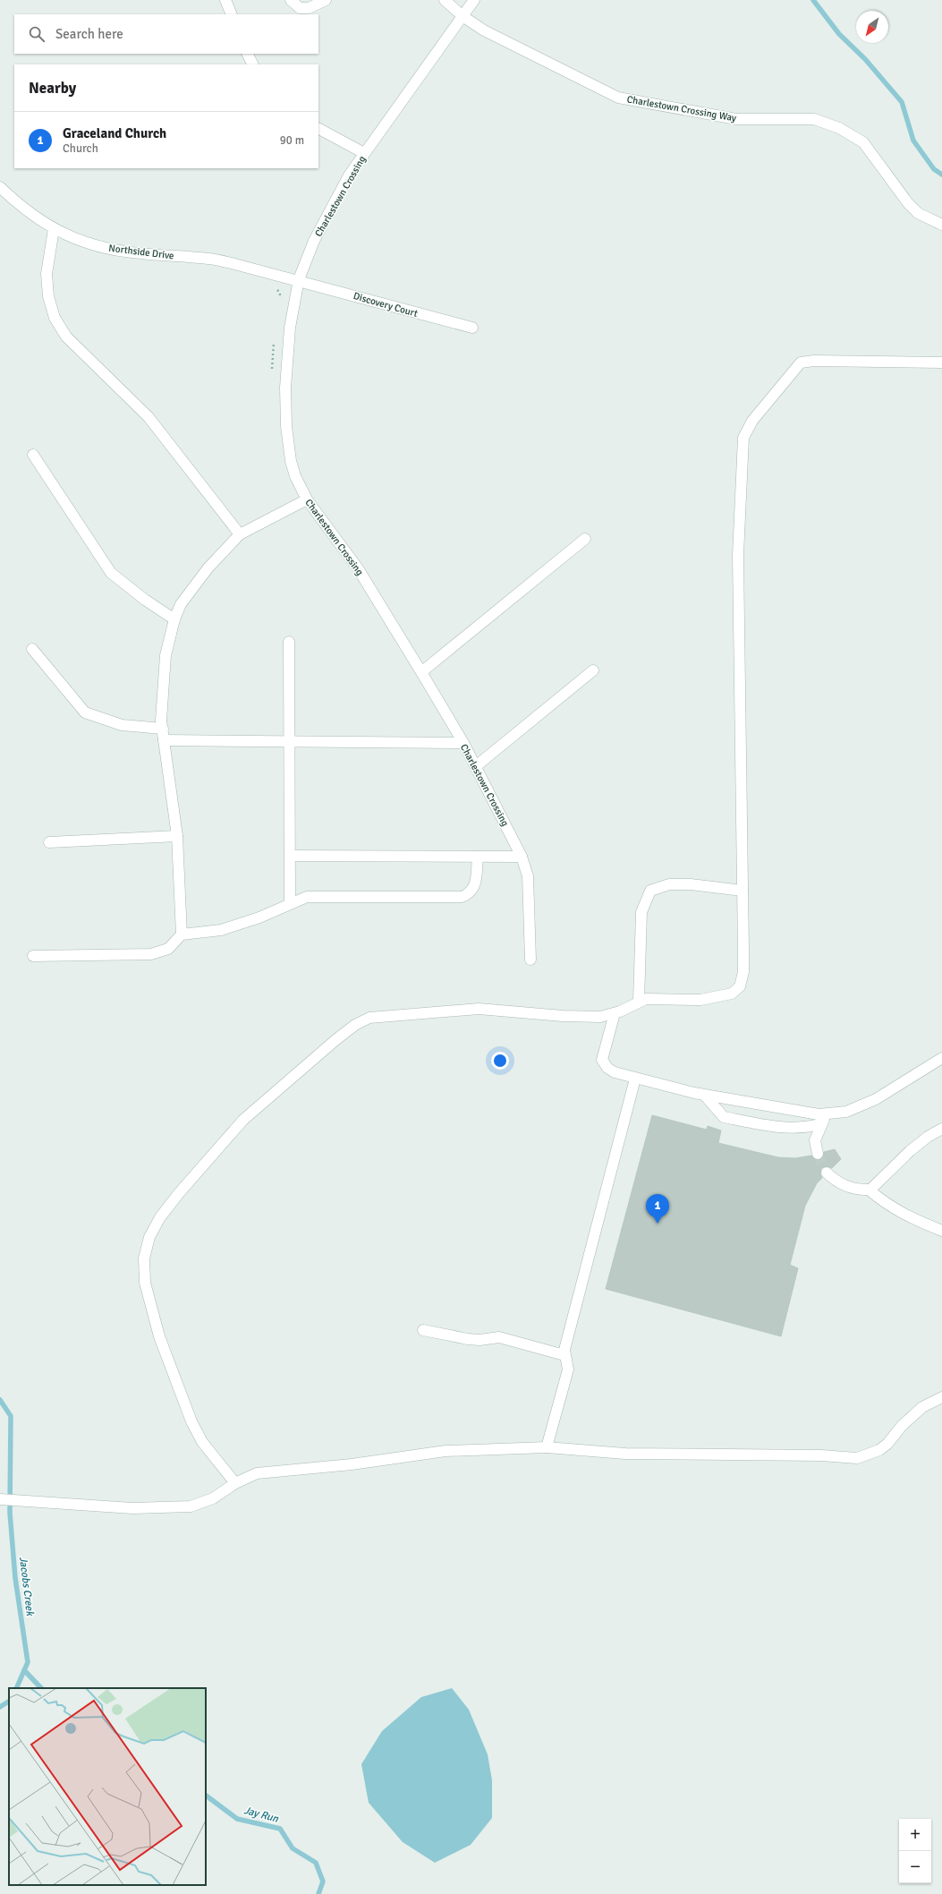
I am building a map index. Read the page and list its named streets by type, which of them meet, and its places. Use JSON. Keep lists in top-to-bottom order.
{
  "streets": {
    "street": [
      "Charlestown Crossing Way",
      "Charlestown Crossing",
      "Northside Drive",
      "Discovery Court"
    ]
  },
  "crossings": [
    ["Charlestown Crossing Way", "Charlestown Crossing"],
    ["Charlestown Crossing", "Northside Drive"],
    ["Charlestown Crossing", "Discovery Court"],
    ["Northside Drive", "Discovery Court"]
  ],
  "water": ["Jacobs Creek", "Jay Run"],
  "north": "bottom left",
  "page": {
    "search": "Search here",
    "heading": "Nearby",
    "list": [
      {
        "mark": "1",
        "name": "Graceland Church",
        "note": "Church",
        "value": "90 m"
      }
    ],
    "pins": "1",
    "map_buttons": ["+", "−"]
  }
}
